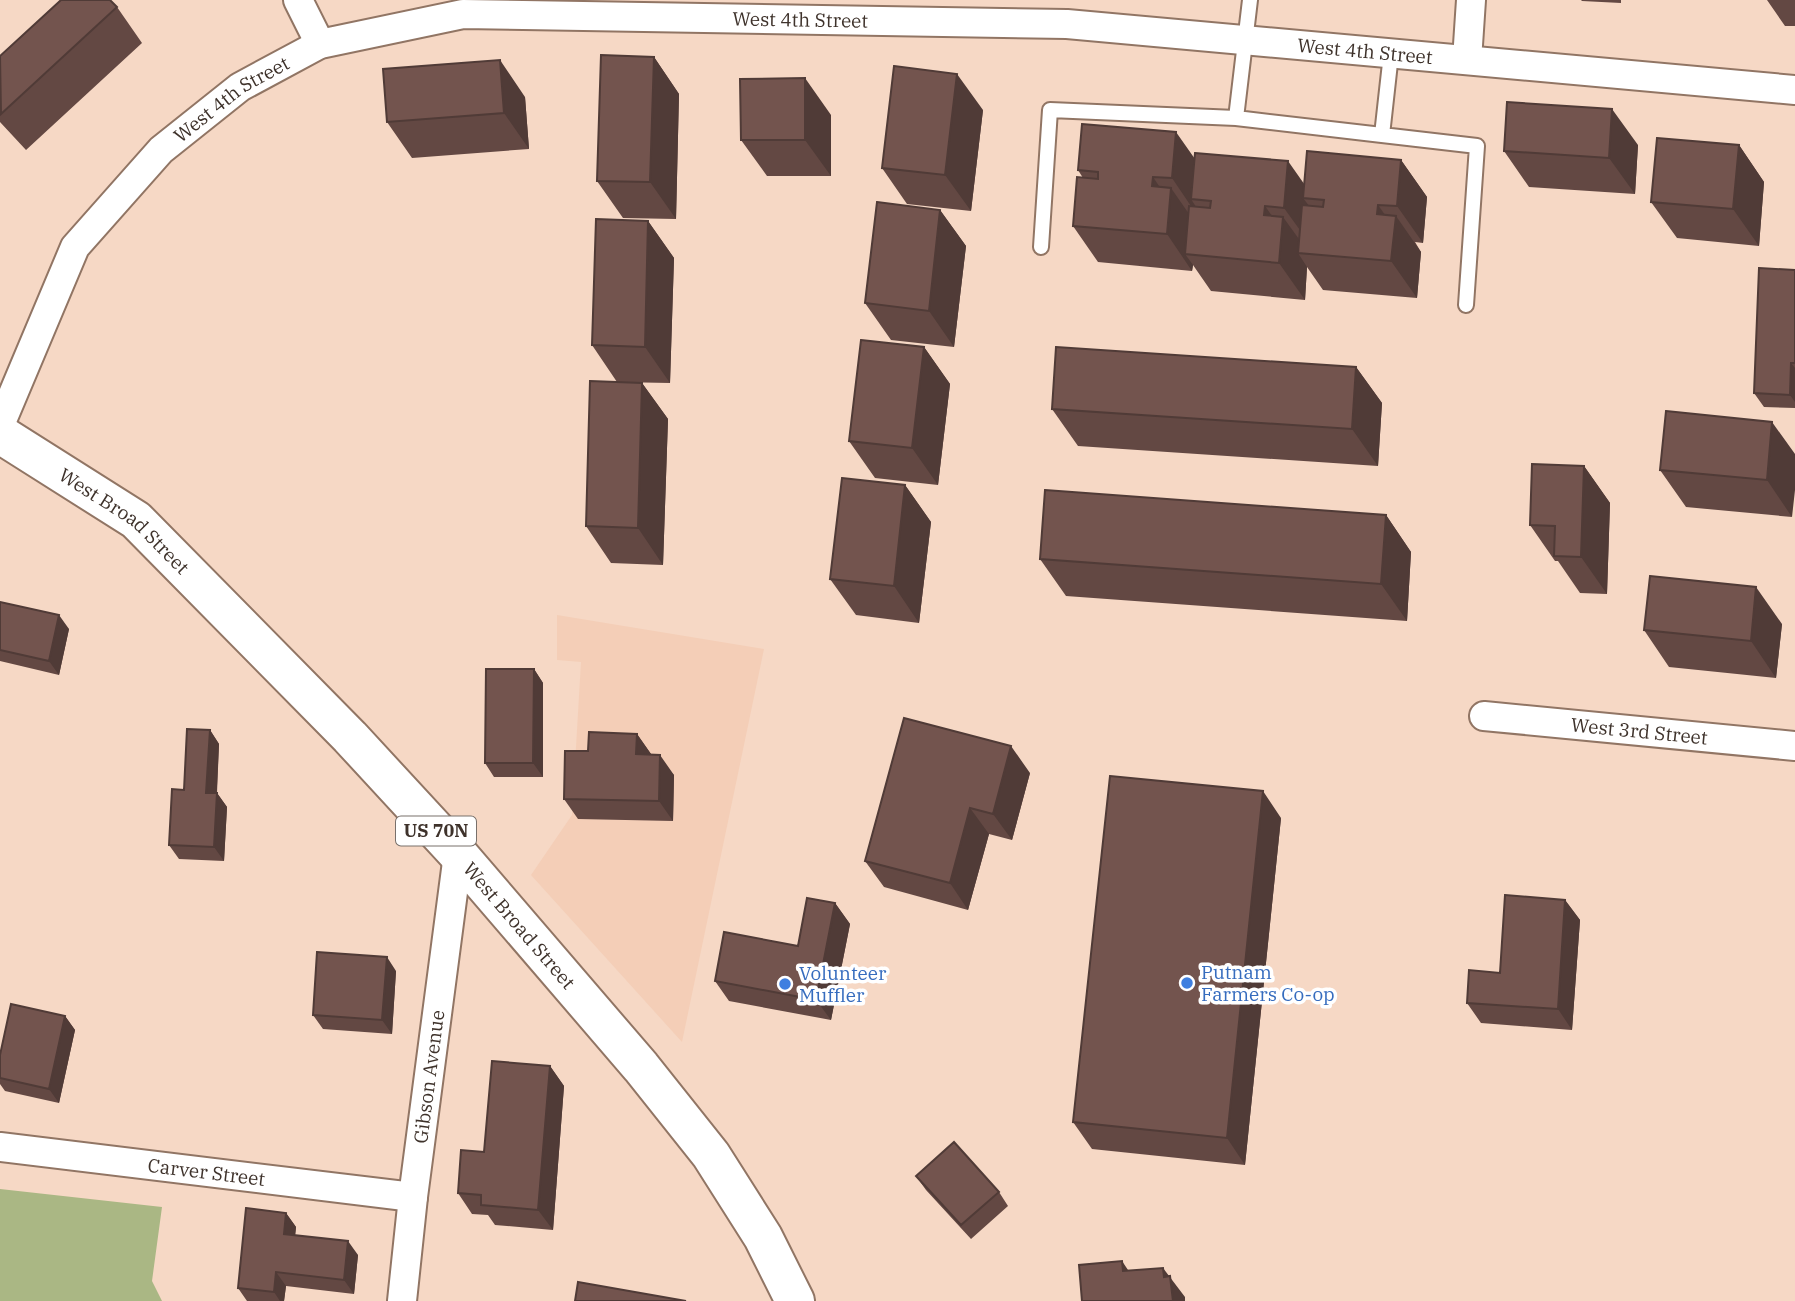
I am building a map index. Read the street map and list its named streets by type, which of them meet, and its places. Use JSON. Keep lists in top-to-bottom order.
{
  "streets": {
    "main road": ["West Broad Street", "US 70N"],
    "street": [
      "West 4th Street",
      "West 3rd Street",
      "Gibson Avenue",
      "Carver Street"
    ]
  },
  "crossings": [
    ["West Broad Street", "Gibson Avenue"],
    ["Gibson Avenue", "Carver Street"]
  ],
  "places": ["Putnam Farmers Co-op", "Volunteer Muffler"]
}
